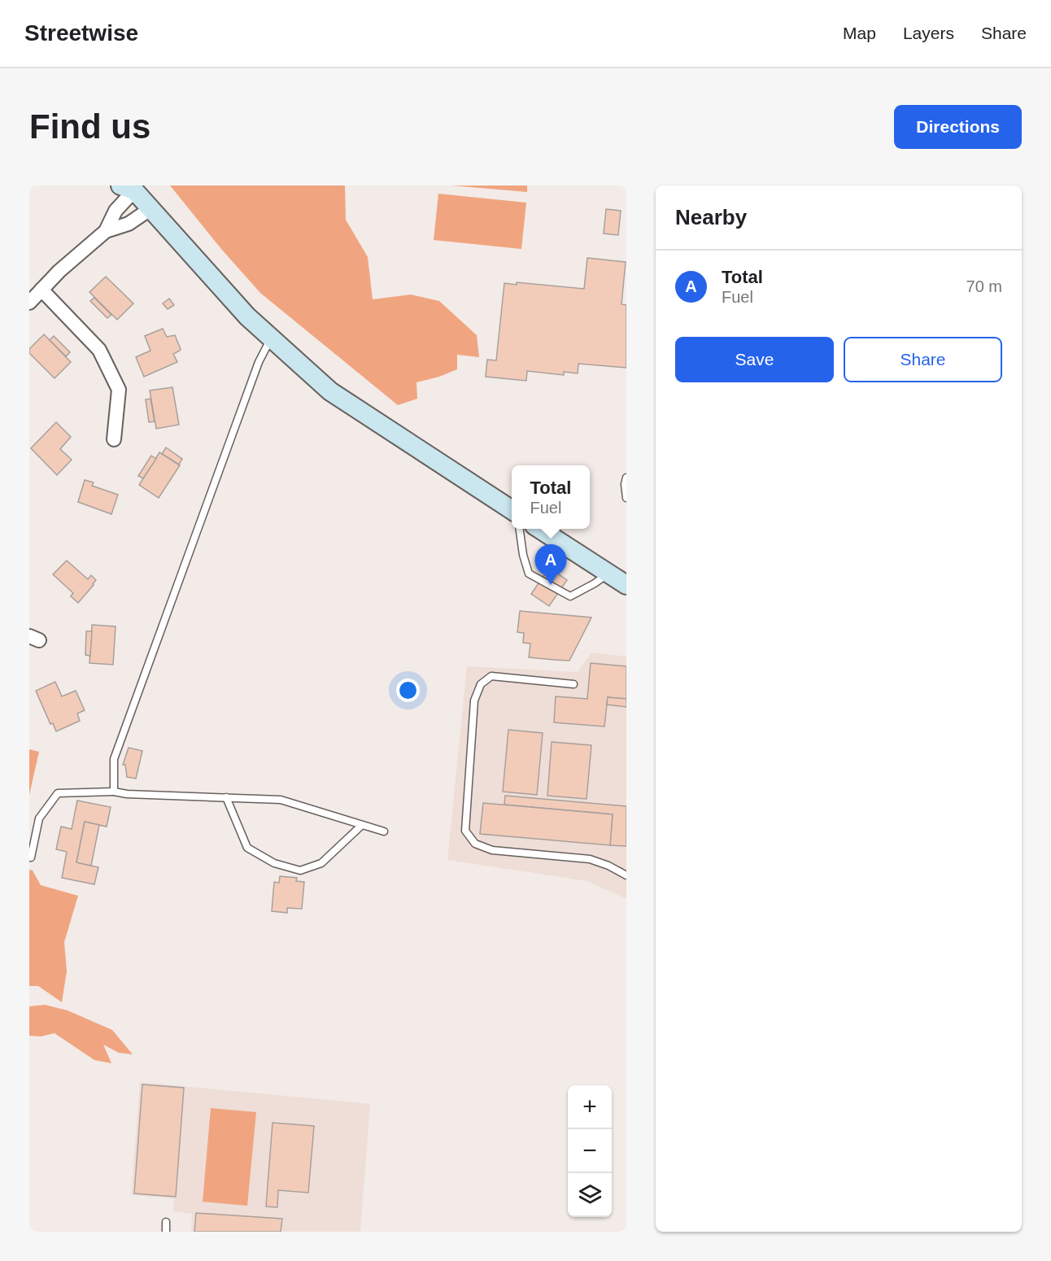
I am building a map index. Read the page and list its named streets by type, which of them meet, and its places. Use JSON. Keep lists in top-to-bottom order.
{
  "page": {
    "header": "Streetwise",
    "nav": ["Map", "Layers", "Share"],
    "buttons": [
      "Directions",
      ["Save", "Share"]
    ],
    "title": "Find us",
    "heading": "Nearby",
    "list": [
      {
        "mark": "A",
        "name": "Total",
        "note": "Fuel",
        "value": "70 m"
      }
    ],
    "popup": ["Total", "Fuel"],
    "pins": "A",
    "map_buttons": ["+", "−"]
  }
}
